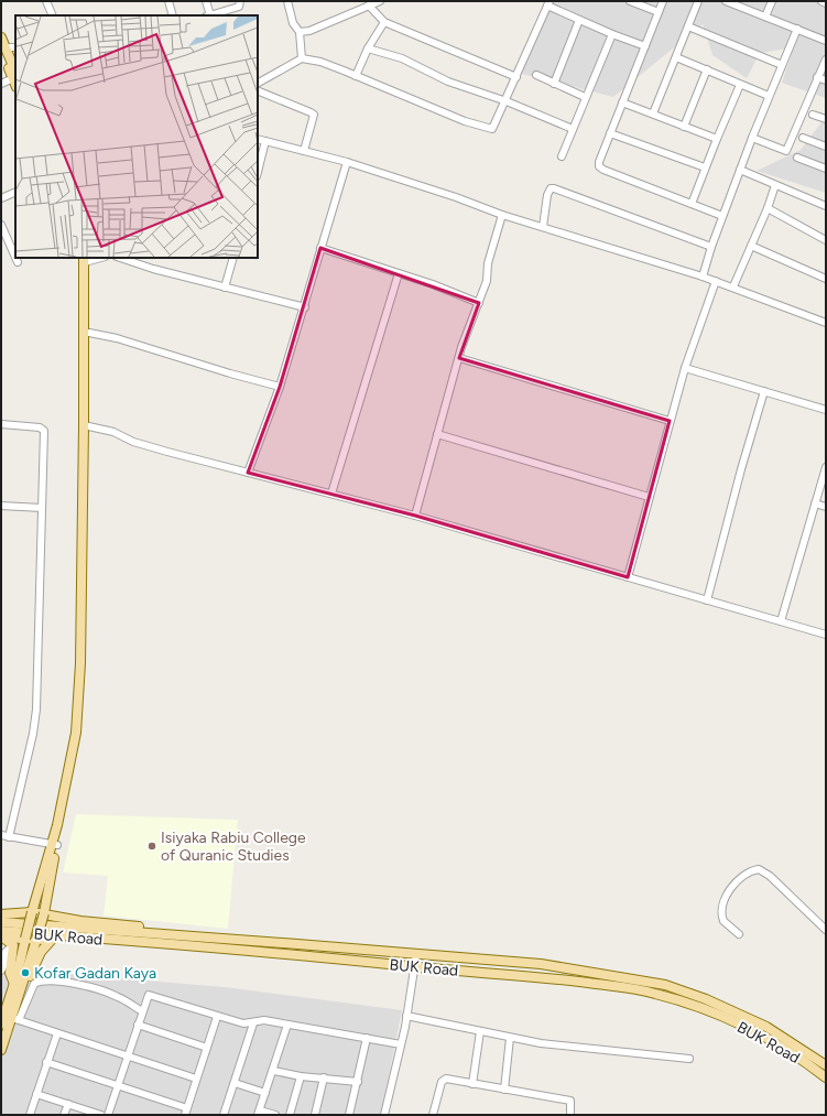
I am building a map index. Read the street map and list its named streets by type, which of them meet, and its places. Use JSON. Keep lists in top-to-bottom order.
{
  "streets": {
    "main road": ["BUK Road"]
  },
  "places": ["Isiyaka Rabiu College of Quranic Studies", "Kofar Gadan Kaya"]
}
